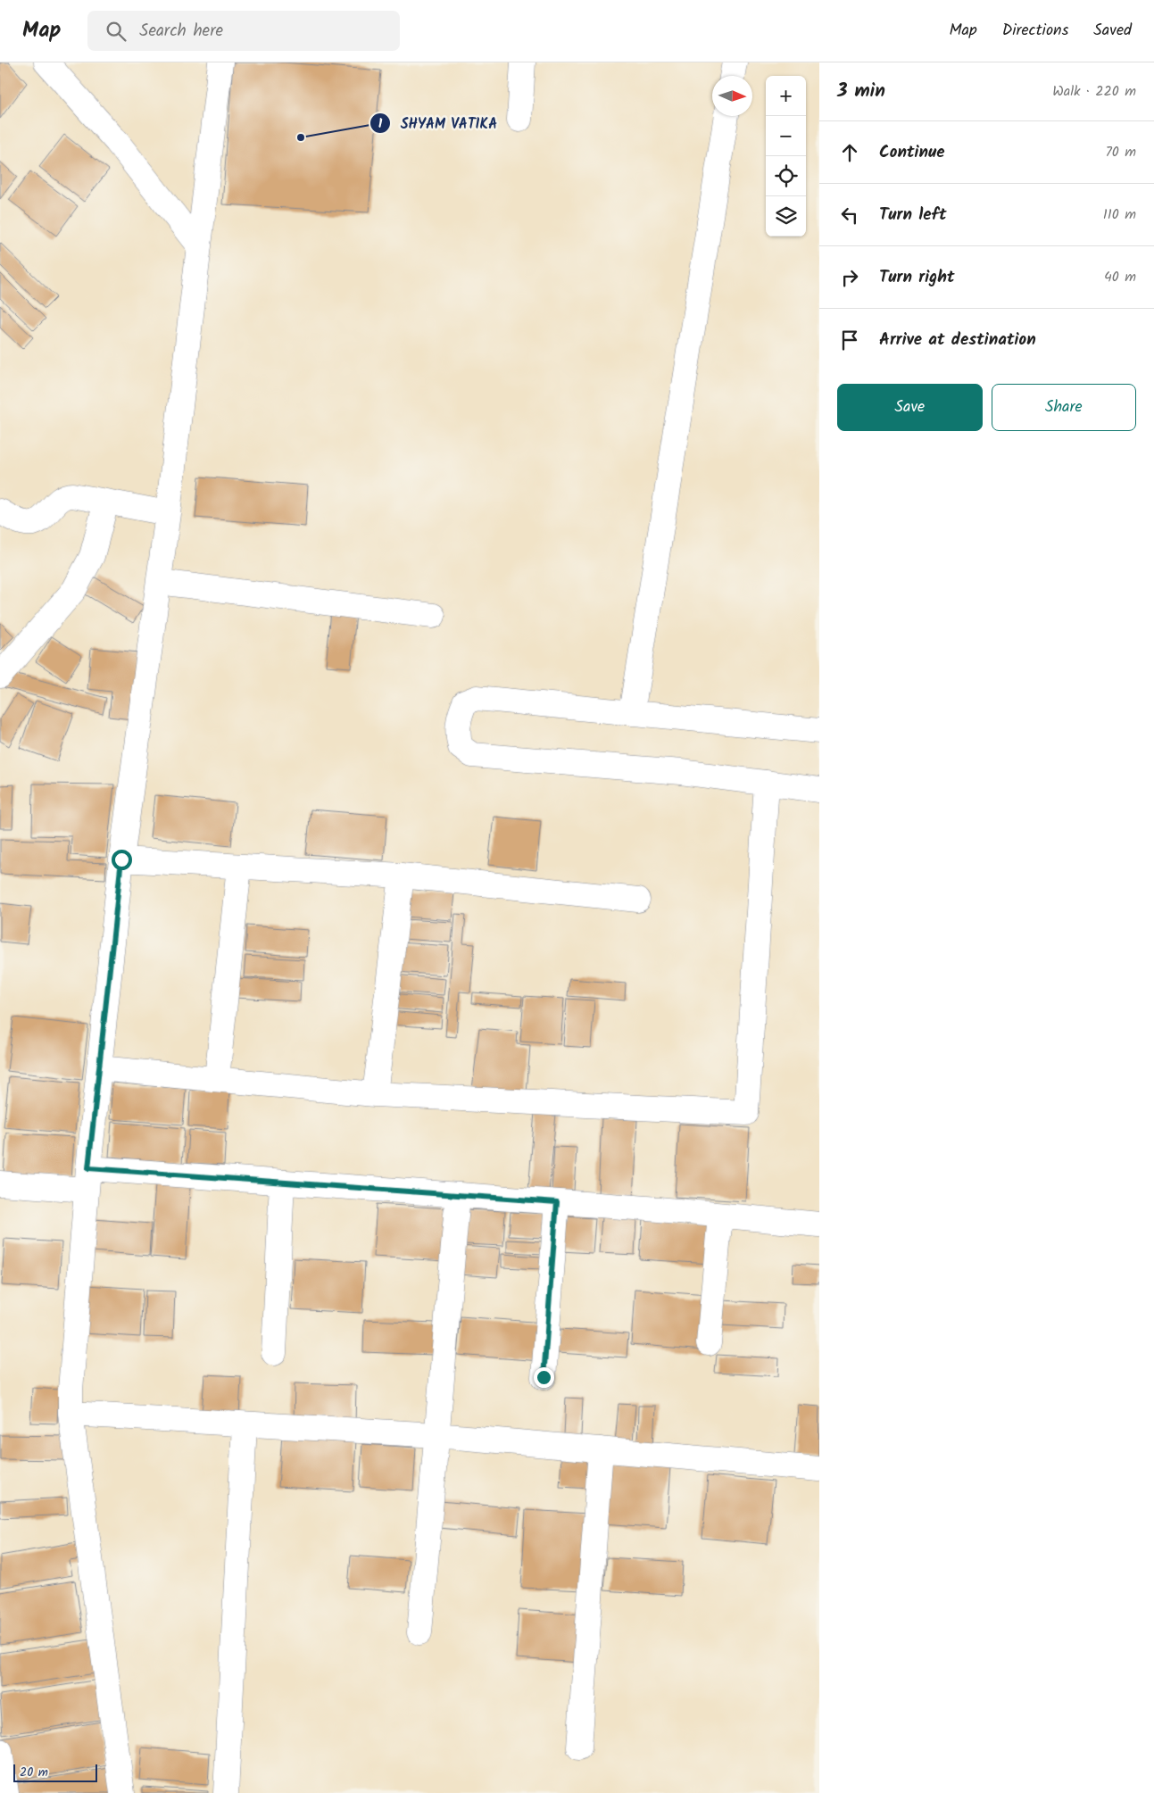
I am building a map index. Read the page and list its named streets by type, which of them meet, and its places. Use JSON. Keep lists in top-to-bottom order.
{
  "places": ["SHYAM VATIKA"],
  "scale_bar": "20 m",
  "north": "right",
  "page": {
    "header": "Map",
    "search": "Search here",
    "nav": ["Map", "Directions", "Saved"],
    "heading": ["3 min", "Walk · 220 m"],
    "map_buttons": ["+", "−"],
    "list": [
      ["Continue", "70 m"],
      ["Turn left", "110 m"],
      ["Turn right", "40 m"],
      "Arrive at destination"
    ],
    "buttons": ["Save", "Share"],
    "scale": "20 m"
  }
}
